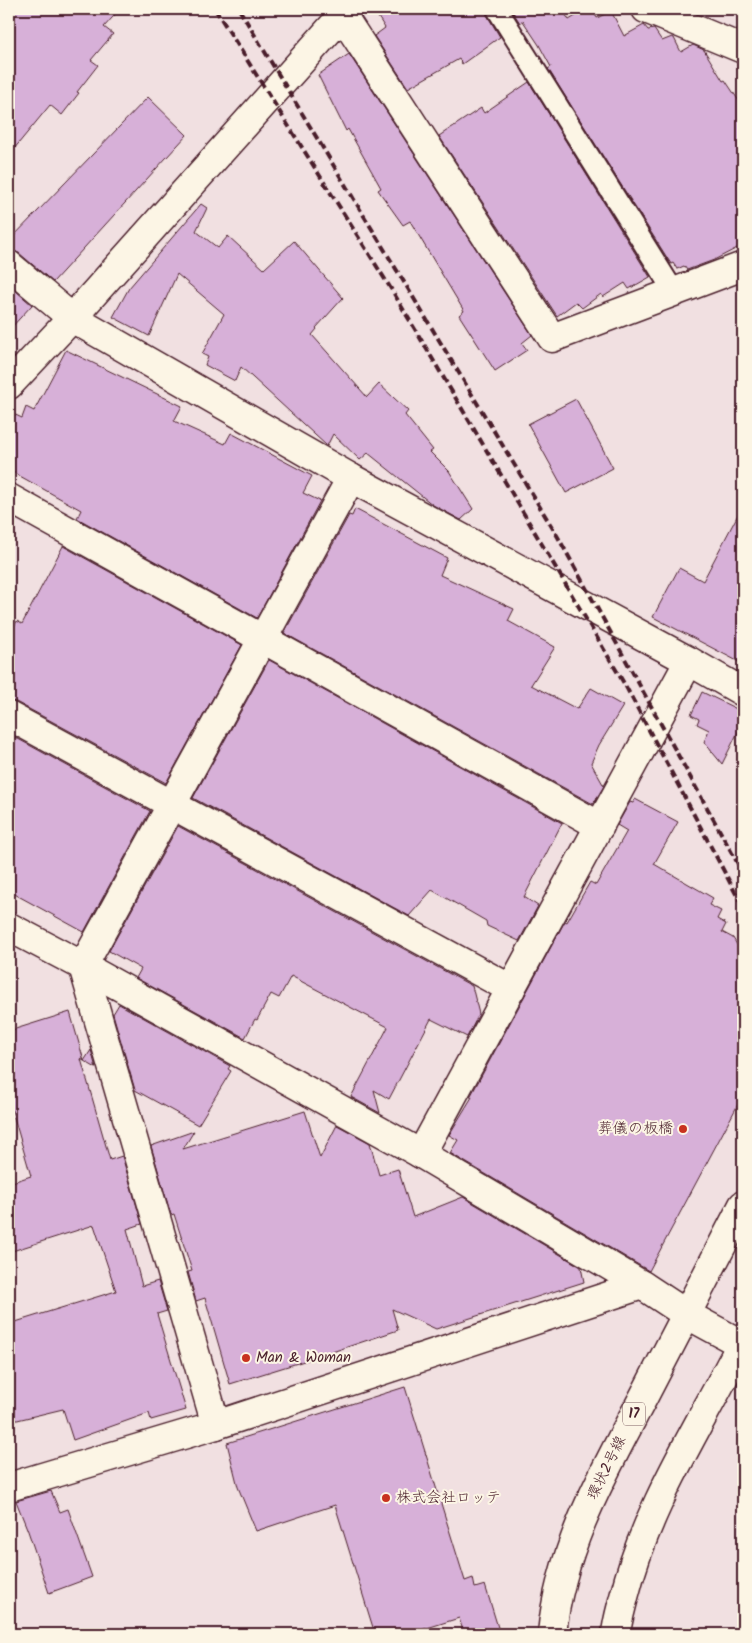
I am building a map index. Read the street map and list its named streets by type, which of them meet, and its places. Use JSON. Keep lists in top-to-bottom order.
{
  "streets": {
    "street": ["17", "環状2号線"]
  },
  "places": ["葬儀の板橋", "Man & Woman", "株式会社ロッテ"]
}
